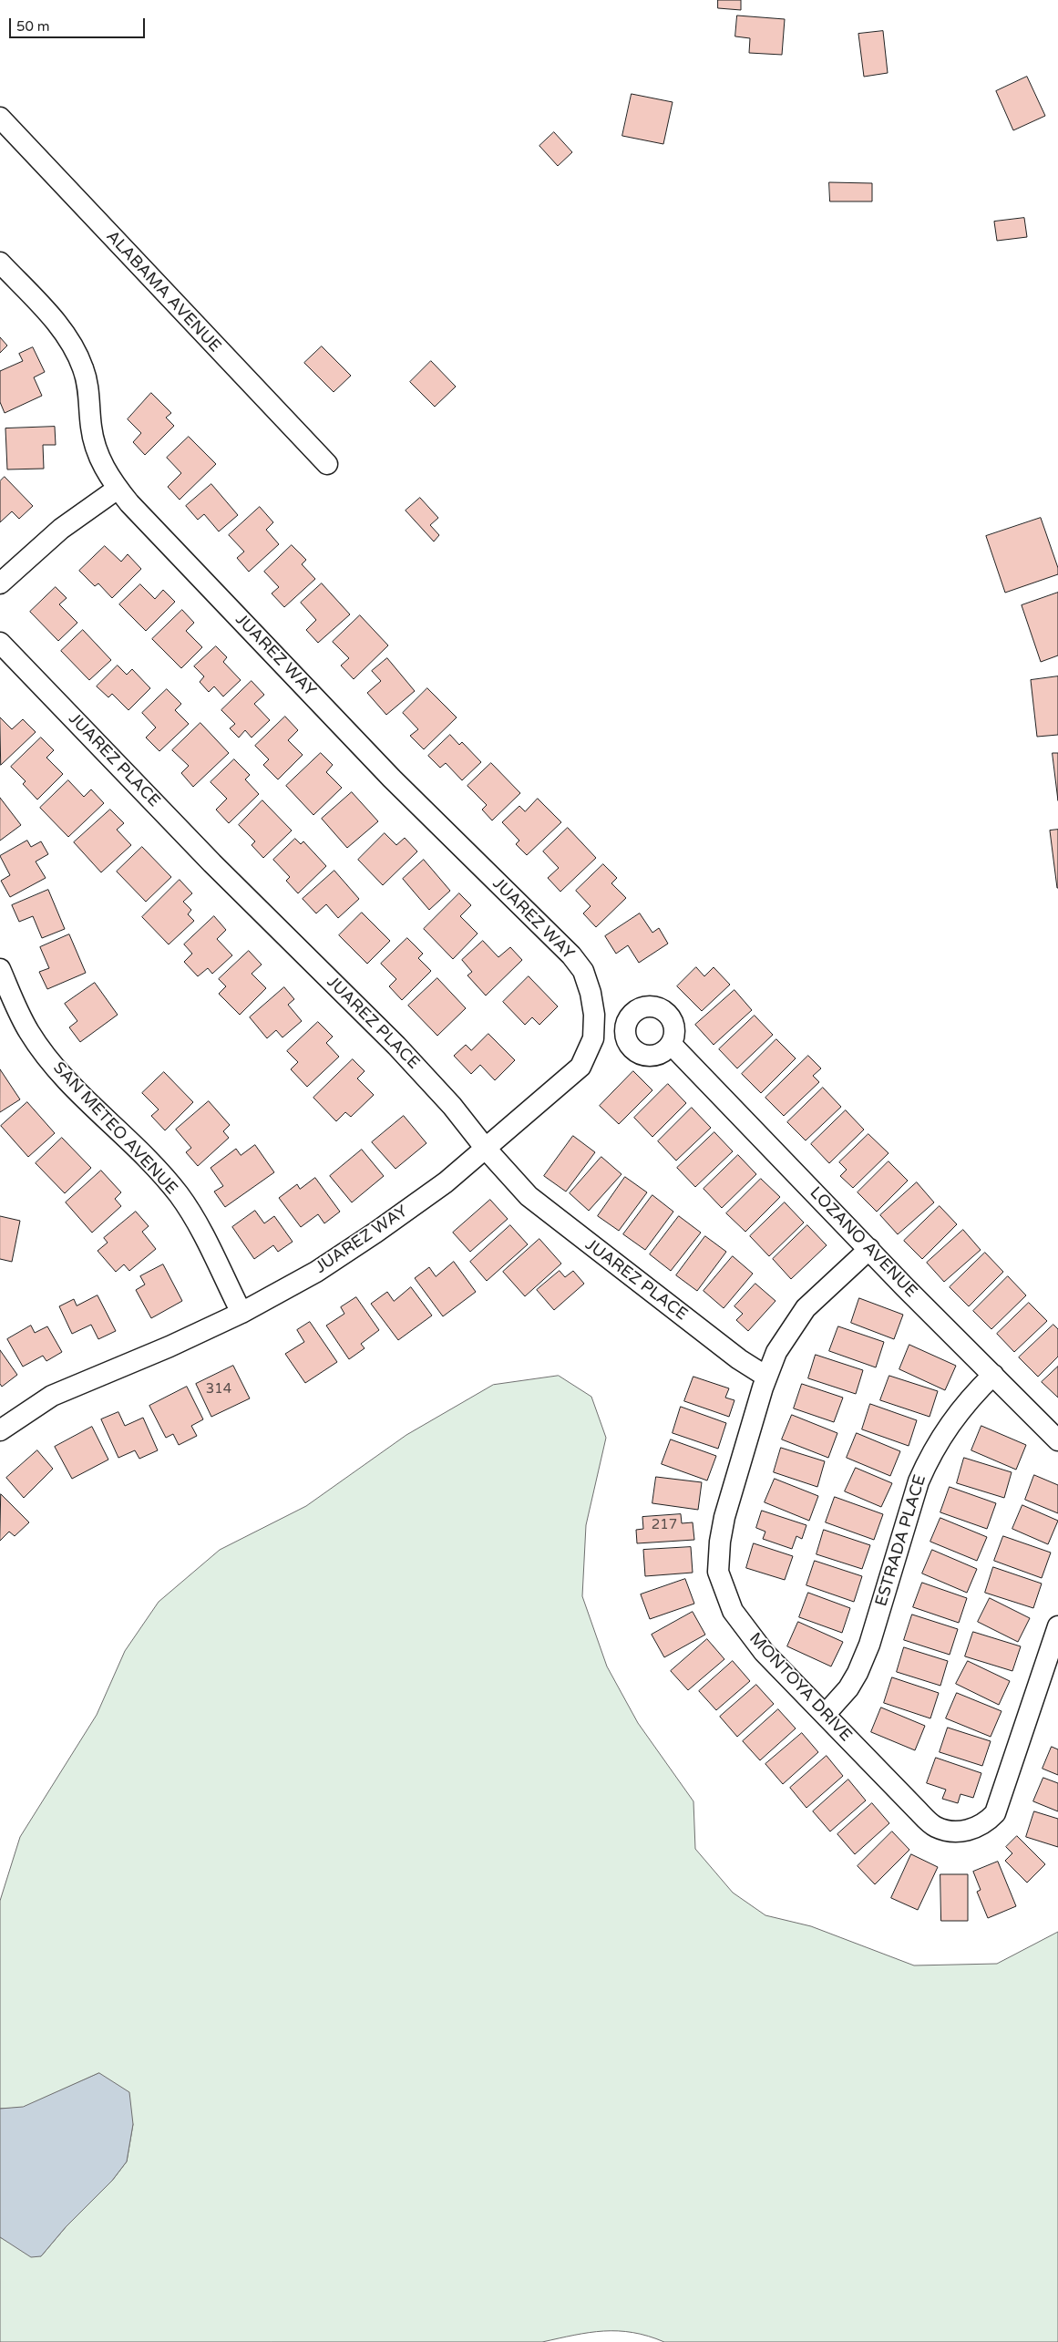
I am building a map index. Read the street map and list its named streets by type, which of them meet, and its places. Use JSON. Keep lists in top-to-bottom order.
{
  "streets": {
    "street": [
      "ALABAMA AVENUE",
      "JUAREZ WAY",
      "JUAREZ PLACE",
      "SAN METEO AVENUE",
      "LOZANO AVENUE",
      "ESTRADA PLACE",
      "MONTOYA DRIVE"
    ]
  },
  "crossings": [
    ["JUAREZ WAY", "JUAREZ PLACE"],
    ["JUAREZ WAY", "SAN METEO AVENUE"],
    ["JUAREZ PLACE", "MONTOYA DRIVE"],
    ["LOZANO AVENUE", "ESTRADA PLACE"],
    ["LOZANO AVENUE", "MONTOYA DRIVE"],
    ["ESTRADA PLACE", "MONTOYA DRIVE"]
  ],
  "house_numbers": ["314", "217"],
  "scale_bar": "50 m"
}
